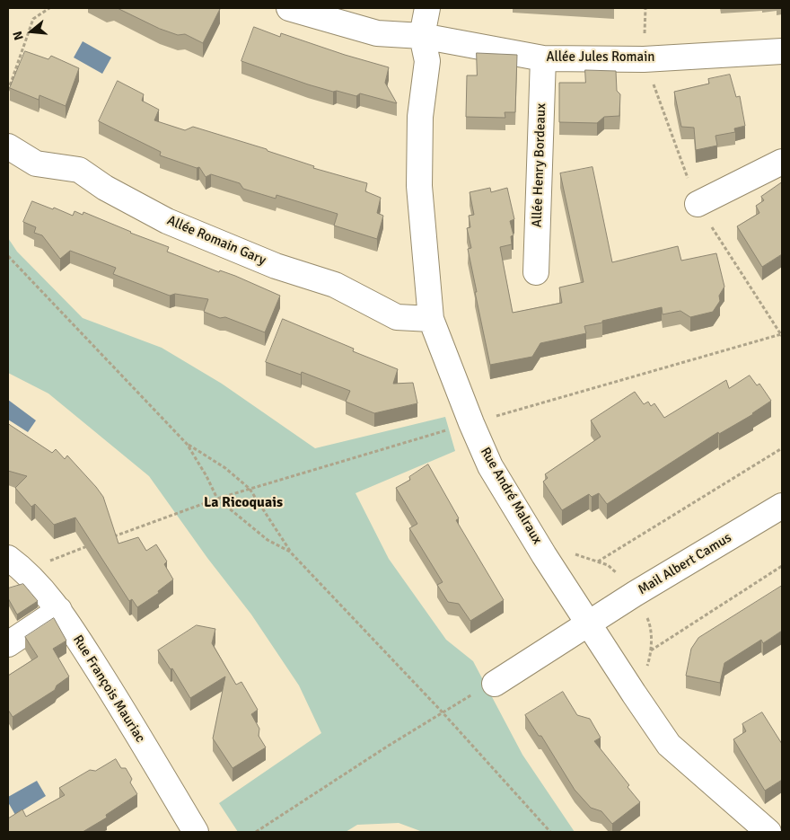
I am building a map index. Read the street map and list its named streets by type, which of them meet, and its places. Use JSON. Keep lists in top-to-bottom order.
{
  "streets": {
    "street": [
      "Allée Jules Romain",
      "Allée Henry Bordeaux",
      "Allée Romain Gary",
      "Rue André Malraux",
      "Mail Albert Camus",
      "Rue François Mauriac"
    ]
  },
  "crossings": [
    ["Allée Jules Romain", "Allée Henry Bordeaux"],
    ["Allée Jules Romain", "Rue André Malraux"],
    ["Allée Romain Gary", "Rue André Malraux"],
    ["Rue André Malraux", "Mail Albert Camus"]
  ],
  "districts": ["La Ricoquais"],
  "north": "left"
}
